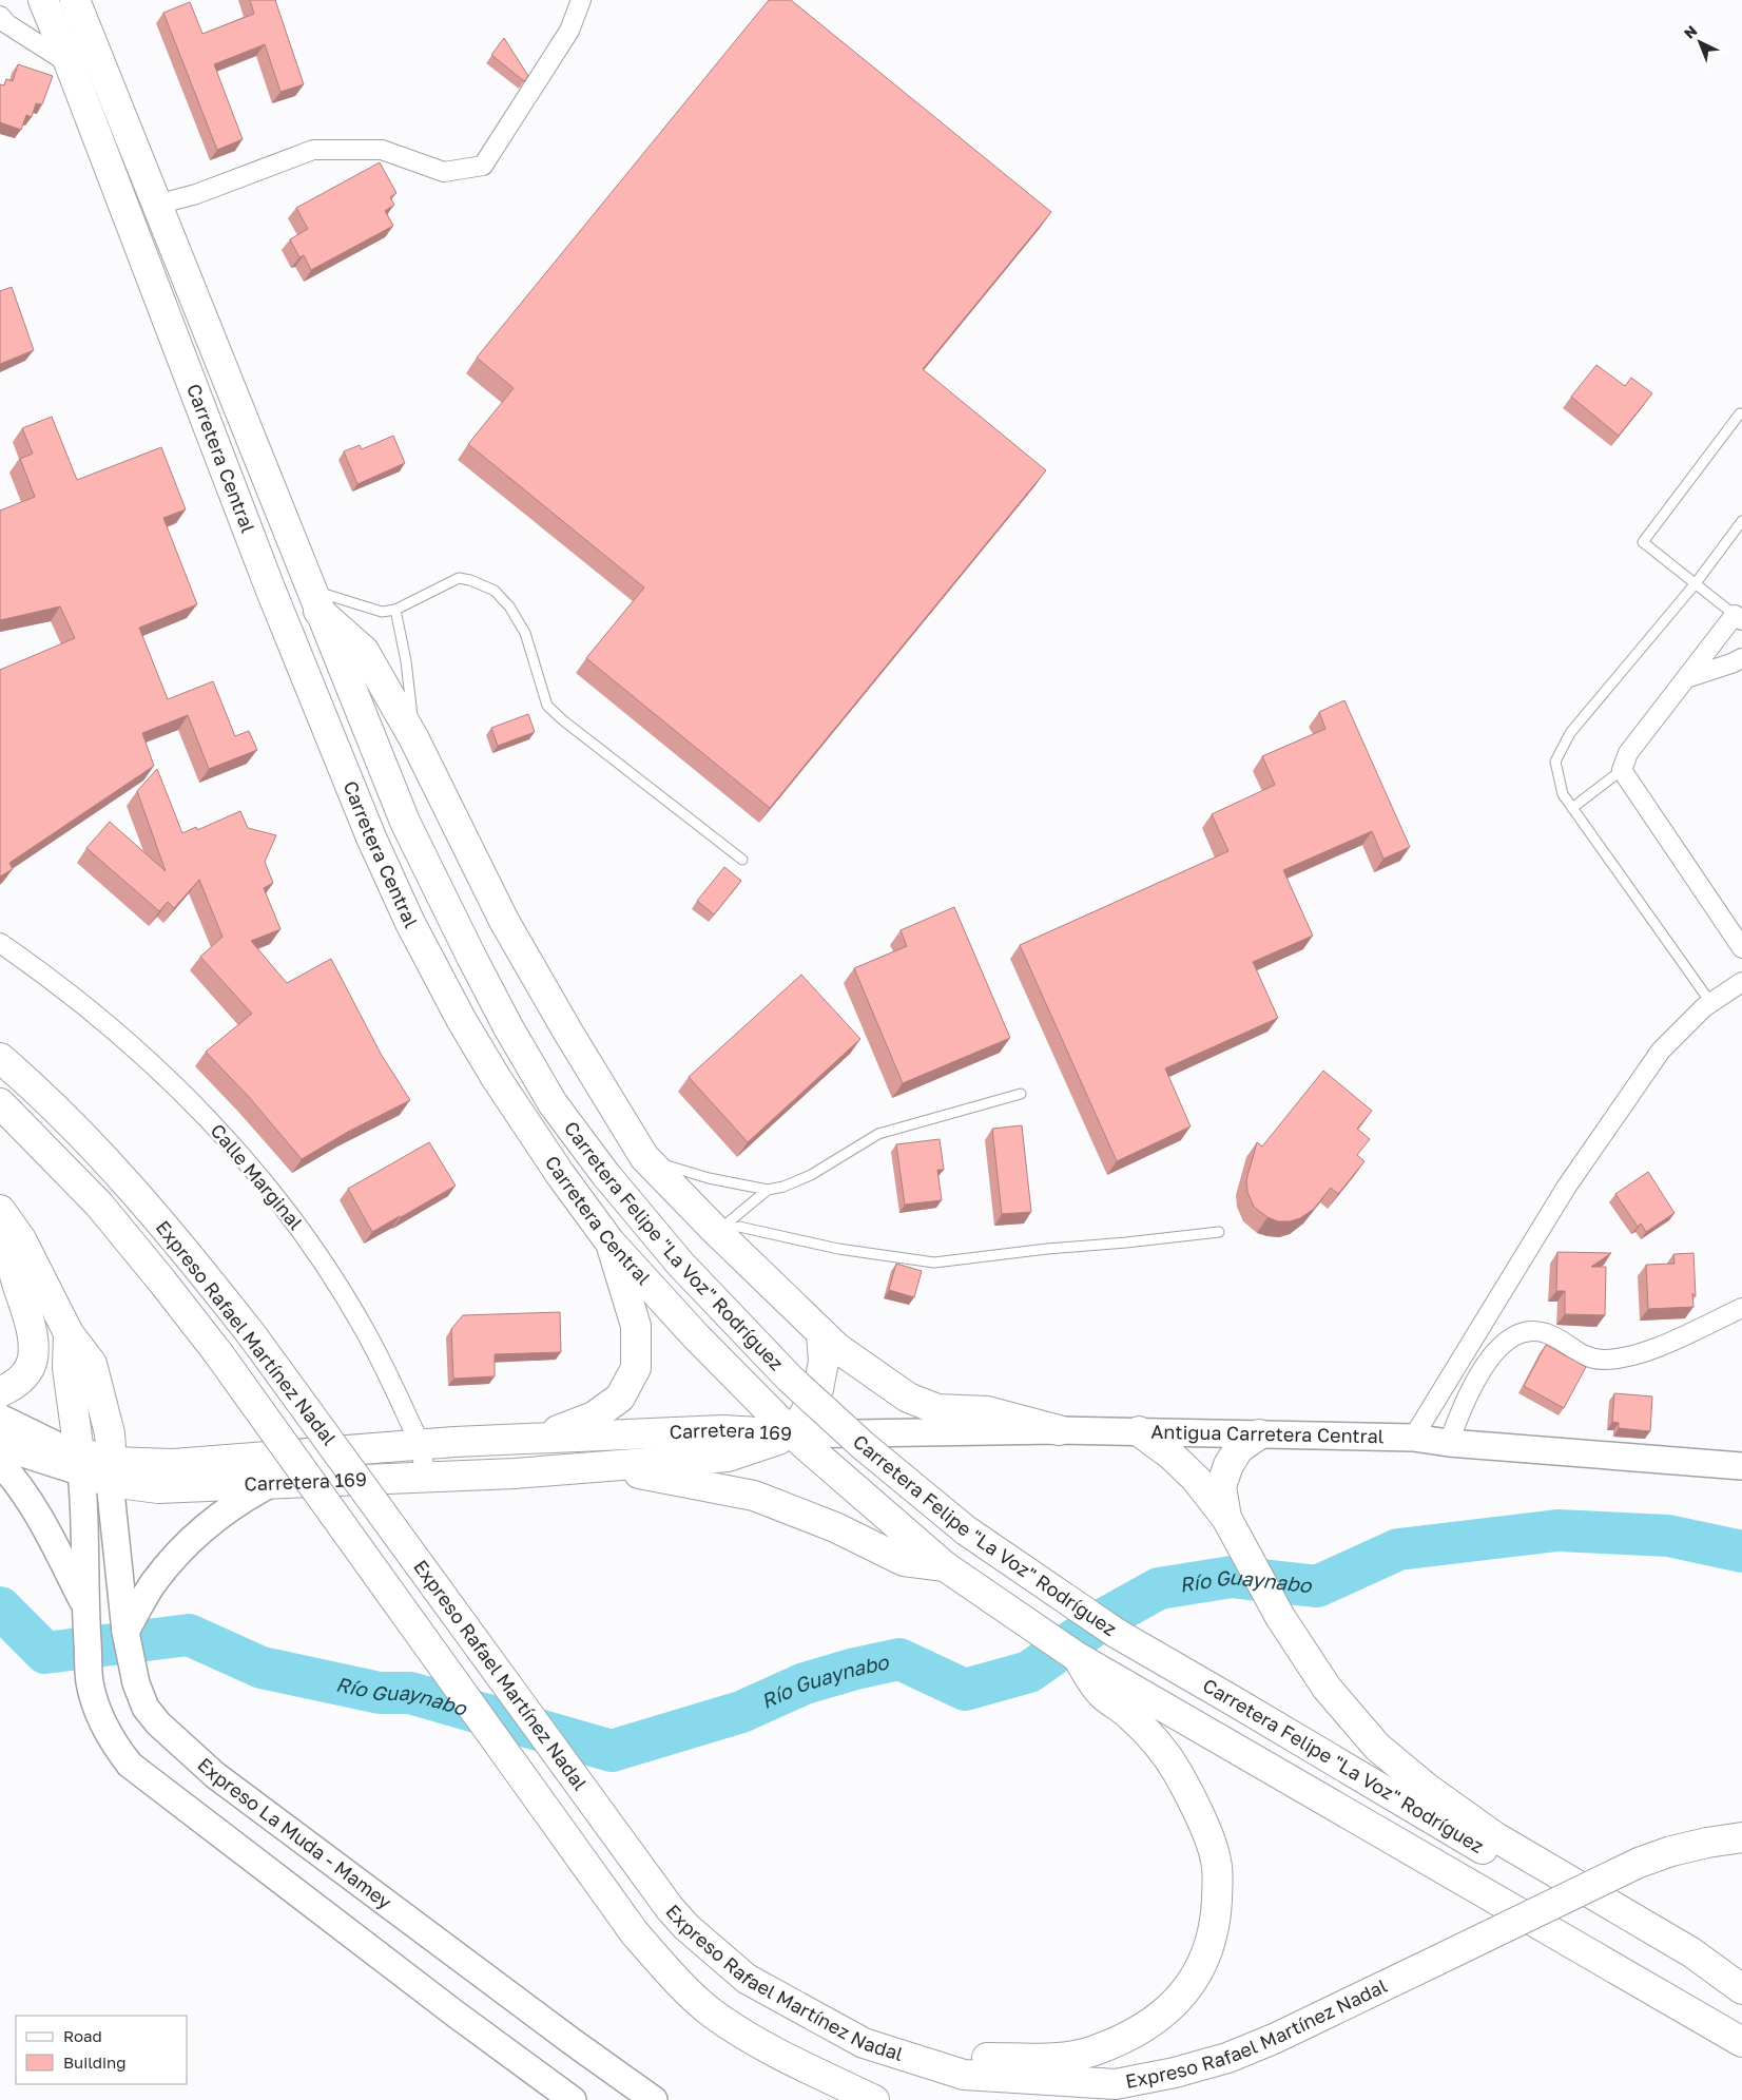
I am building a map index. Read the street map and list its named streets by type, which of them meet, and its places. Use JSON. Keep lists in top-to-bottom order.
{
  "streets": {
    "highway": [
      "Carretera Central",
      "Carretera Felipe \"La Voz\" Rodríguez",
      "Expreso Rafael Martínez Nadal",
      "Carretera 169"
    ],
    "main road": ["Antigua Carretera Central", "Expreso La Muda - Mamey"],
    "street": ["Calle Marginal"]
  },
  "crossings": [
    ["Carretera Central", "Carretera Felipe \"La Voz\" Rodríguez"],
    ["Carretera Central", "Antigua Carretera Central"],
    ["Carretera Central", "Carretera 169"],
    ["Calle Marginal", "Carretera 169"],
    ["Antigua Carretera Central", "Carretera 169"],
    ["Carretera 169", "Expreso La Muda - Mamey"]
  ],
  "water": ["Río Guaynabo"],
  "legend": ["Road", "Building"],
  "north": "top left"
}
